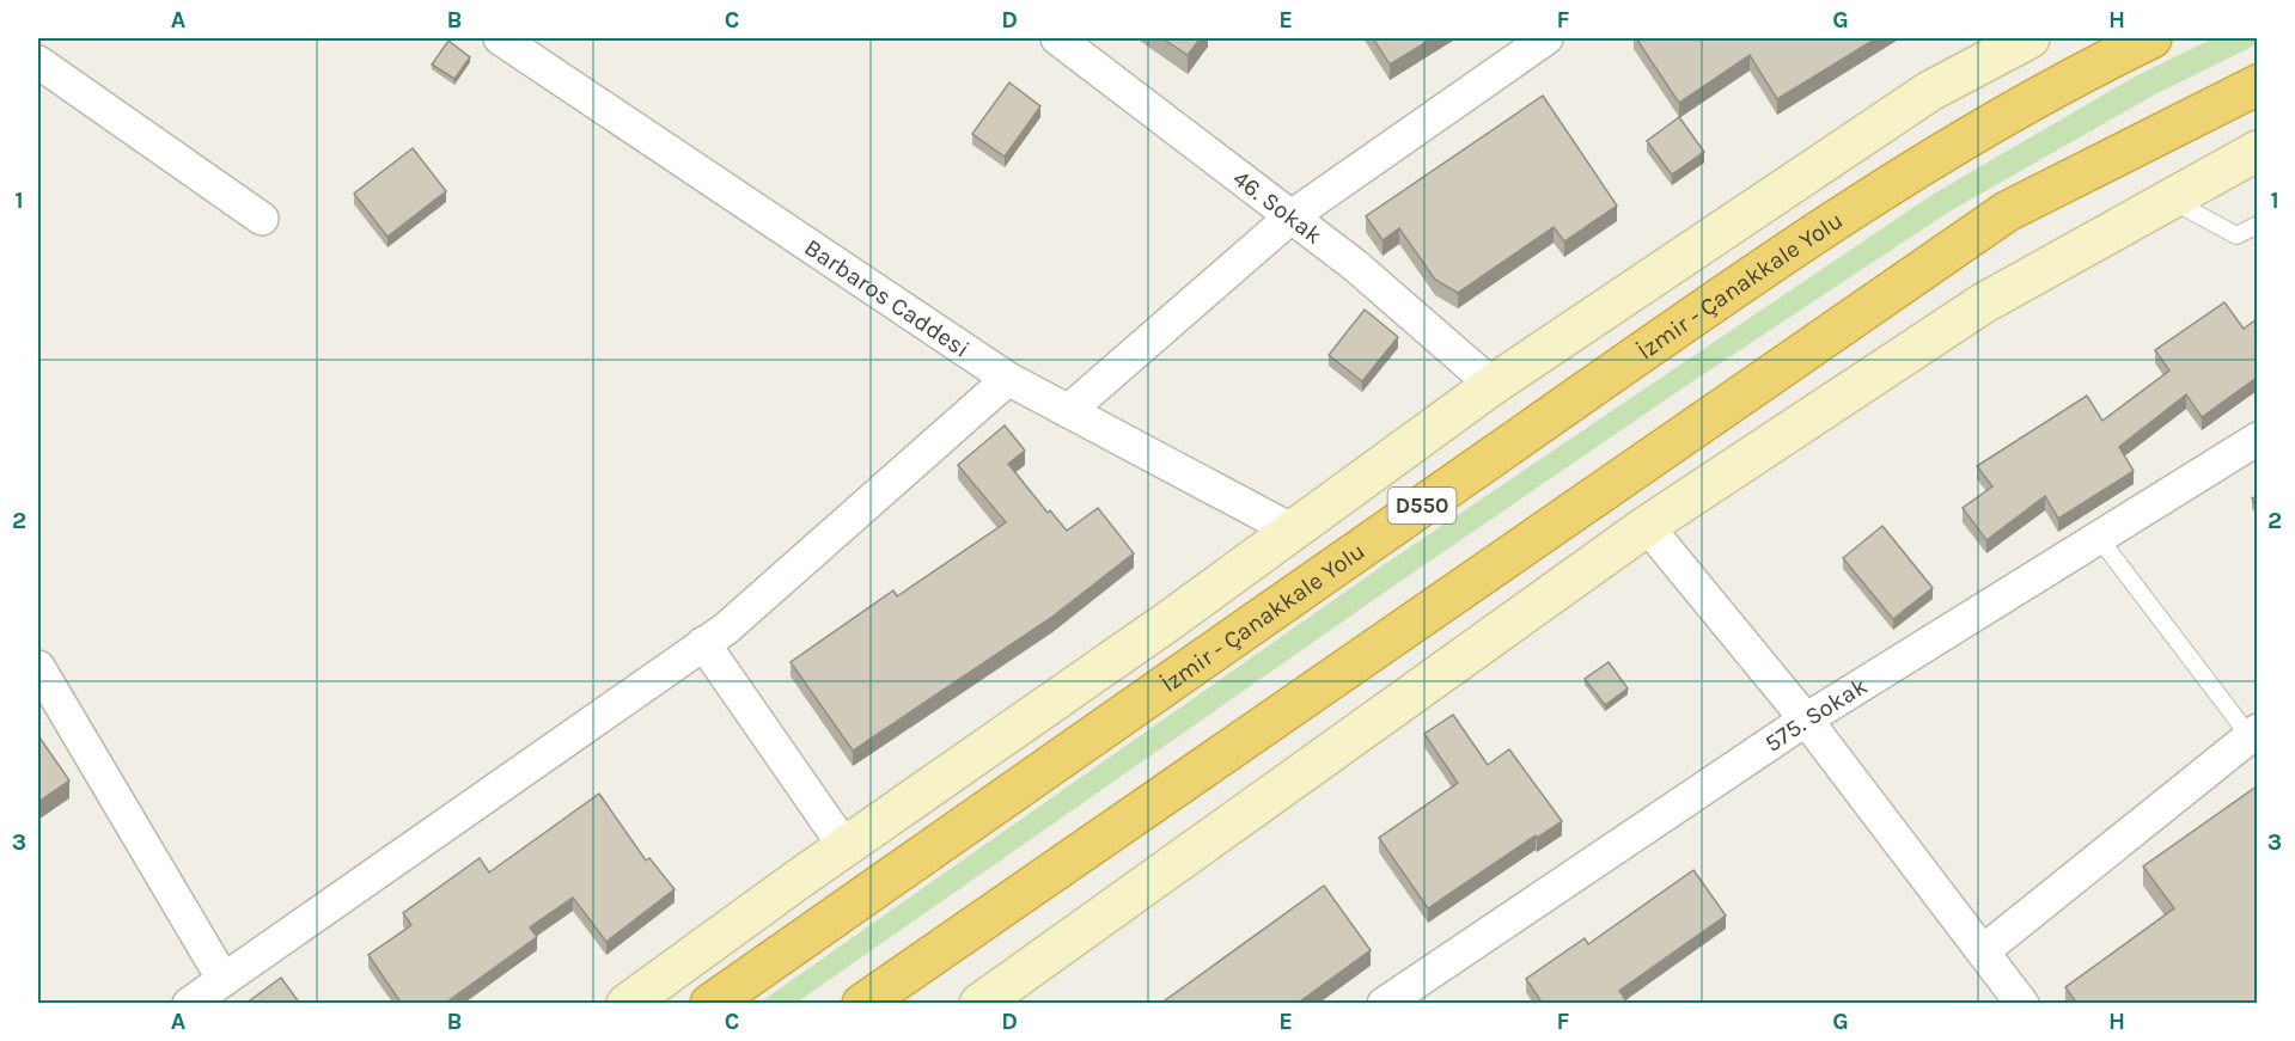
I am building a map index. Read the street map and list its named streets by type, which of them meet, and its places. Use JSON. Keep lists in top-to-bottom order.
{
  "streets": {
    "highway": ["İzmir - Çanakkale Yolu", "D550"],
    "street": ["46. Sokak", "Barbaros Caddesi", "575. Sokak"]
  },
  "grid": {
    "columns": [
      "A",
      "B",
      "C",
      "D",
      "E",
      "F",
      "G",
      "H"
    ],
    "rows": ["1", "2", "3"]
  }
}
